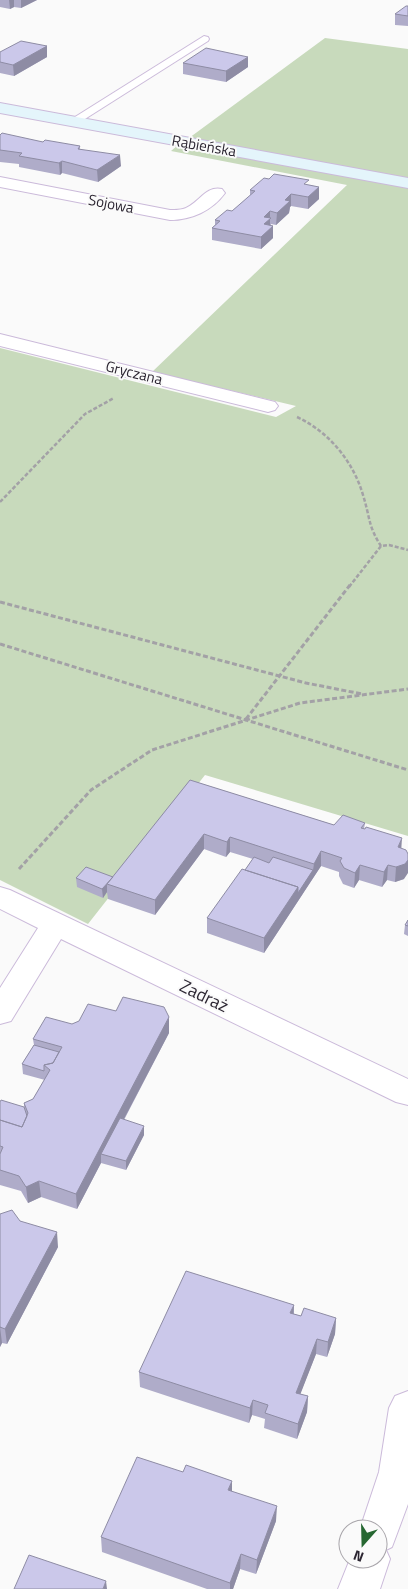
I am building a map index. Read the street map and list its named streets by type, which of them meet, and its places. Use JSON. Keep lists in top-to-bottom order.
{
  "streets": {
    "street": [
      "Rąbieńska",
      "Sojowa",
      "Gryczana",
      "Zadraż"
    ]
  },
  "north": "bottom"
}
